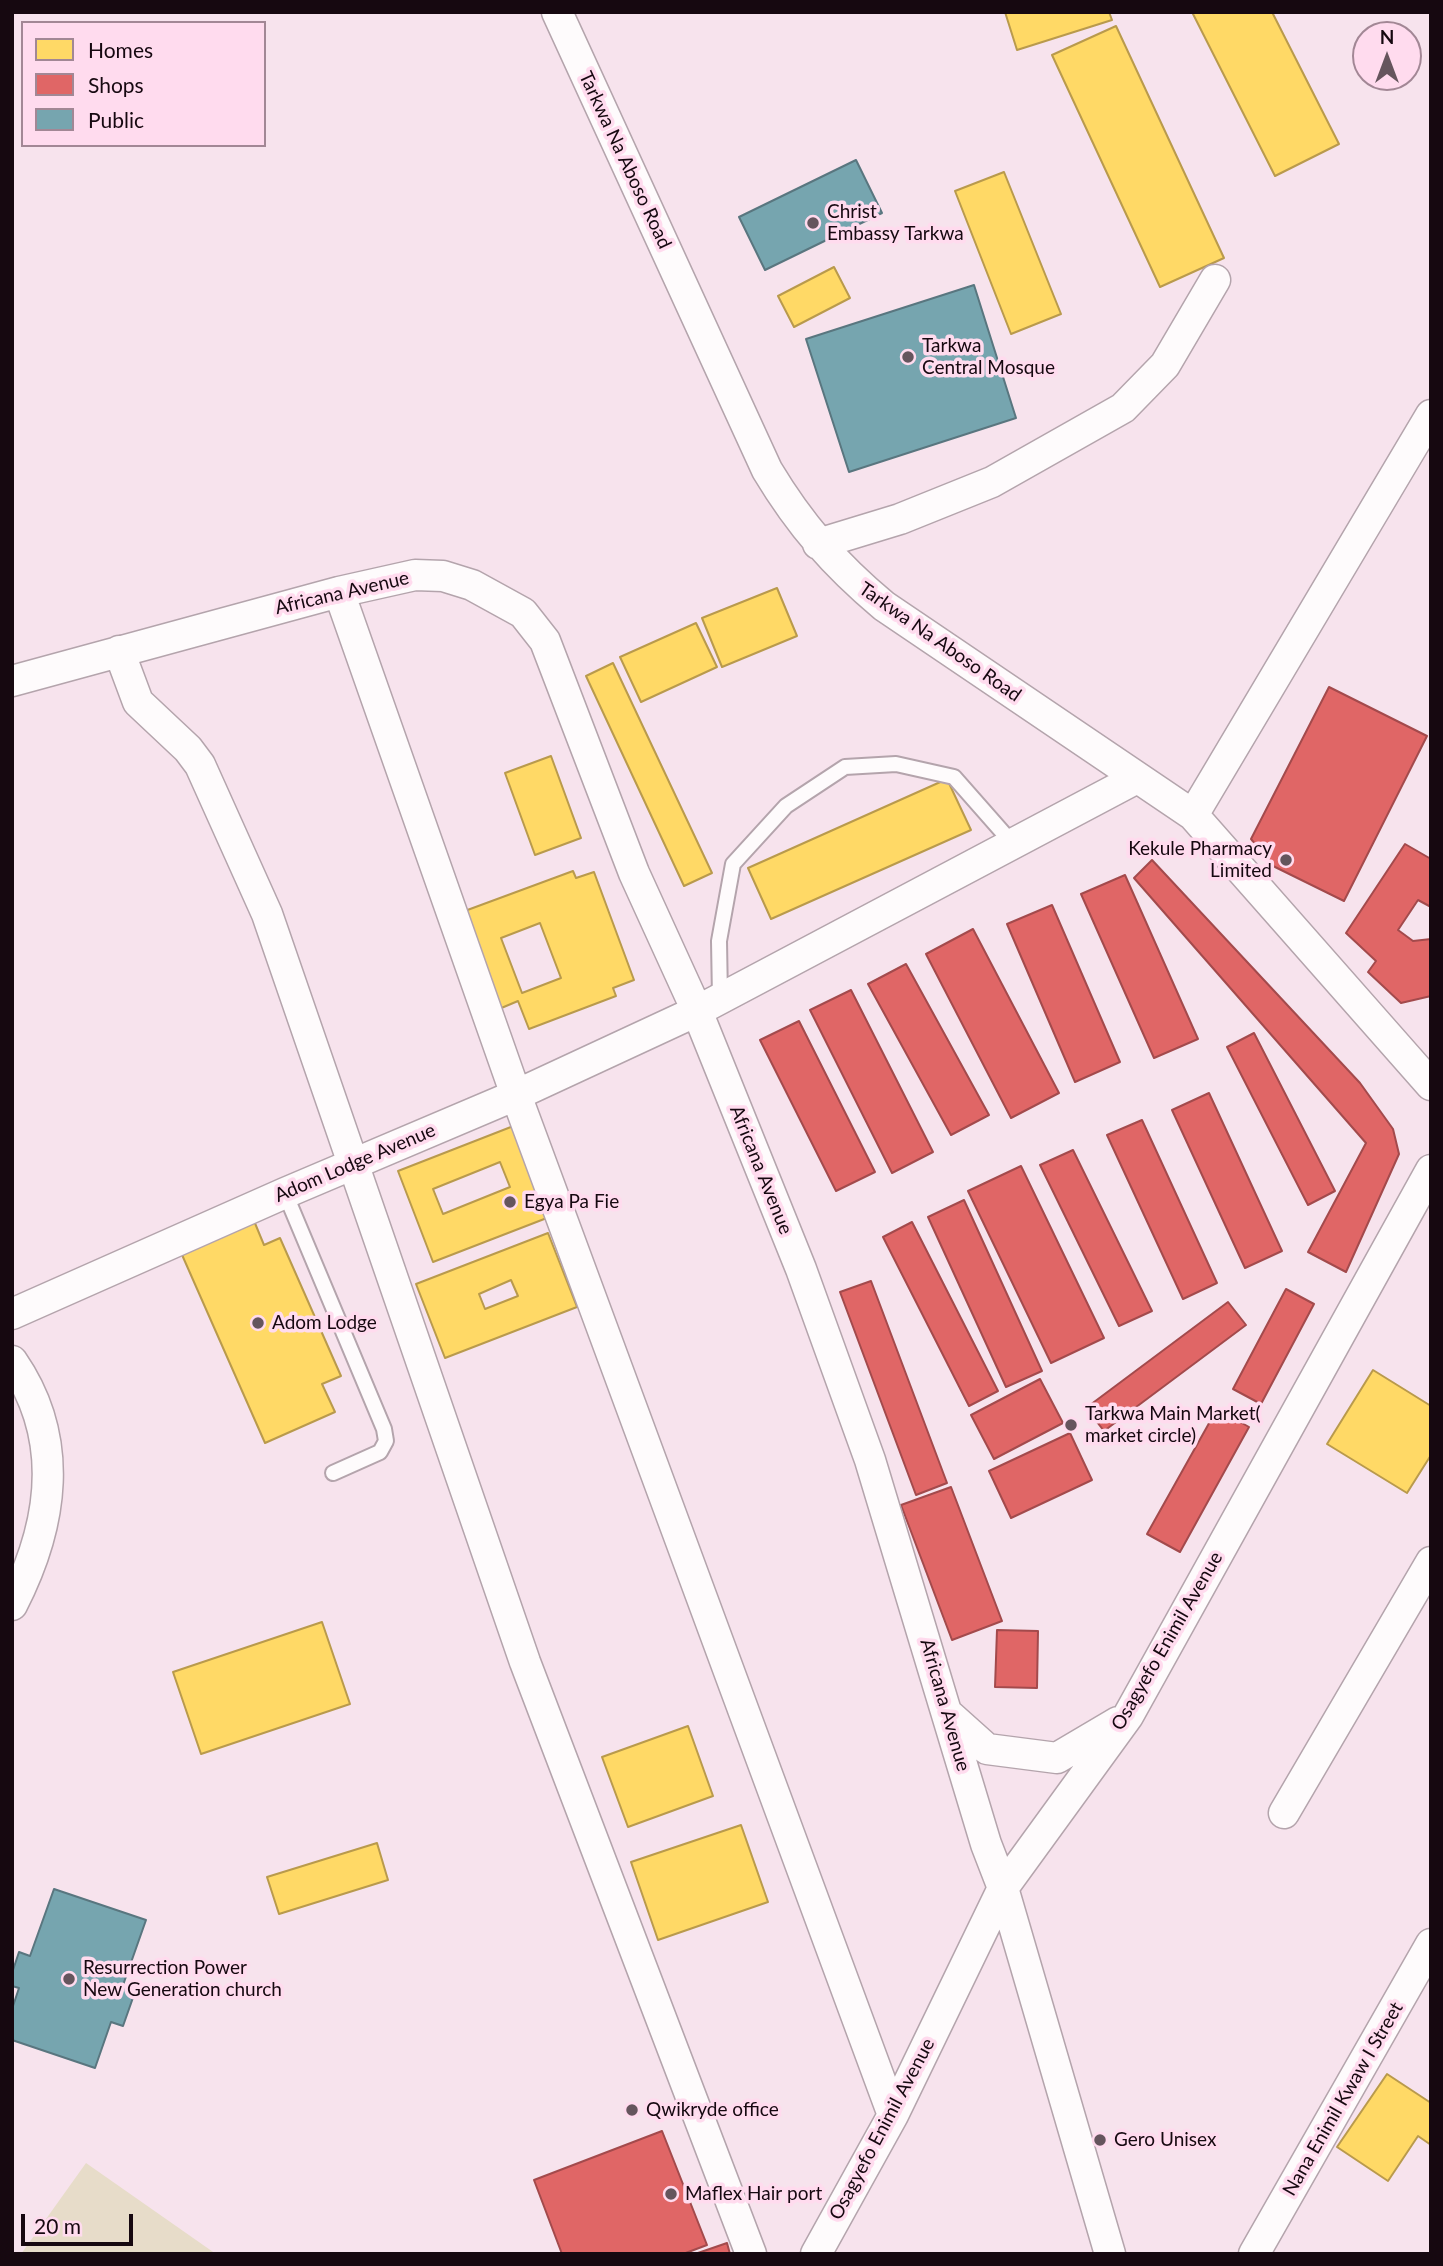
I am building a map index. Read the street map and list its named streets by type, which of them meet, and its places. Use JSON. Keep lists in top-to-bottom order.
{
  "streets": {
    "street": [
      "Tarkwa Na Aboso Road",
      "Africana Avenue",
      "Adom Lodge Avenue",
      "Osagyefo Enimil Avenue",
      "Nana Enimil Kwaw I Street"
    ]
  },
  "crossings": [
    ["Tarkwa Na Aboso Road", "Adom Lodge Avenue"],
    ["Africana Avenue", "Adom Lodge Avenue"],
    ["Africana Avenue", "Osagyefo Enimil Avenue"]
  ],
  "places": [
    "Christ Embassy Tarkwa",
    "Tarkwa Central Mosque",
    "Kekule Pharmacy Limited",
    "Egya Pa Fie",
    "Adom Lodge",
    "Tarkwa Main Market( market circle)",
    "Resurrection Power New Generation church",
    "Qwikryde office",
    "Gero Unisex",
    "Maflex Hair port"
  ],
  "legend": ["Homes", "Shops", "Public"],
  "scale_bar": "20 m",
  "north": "top"
}
